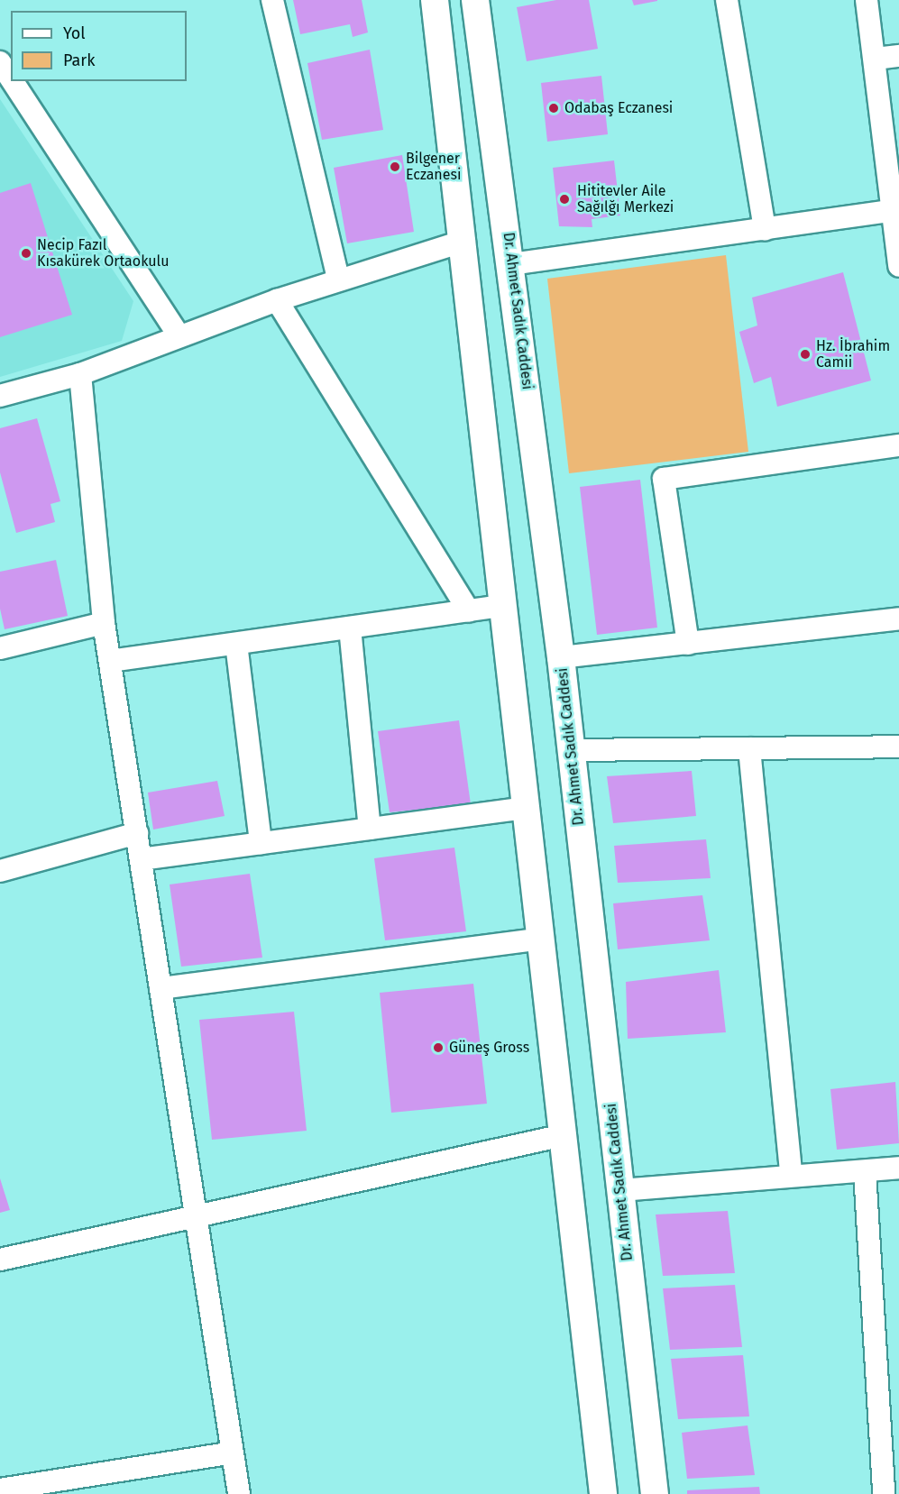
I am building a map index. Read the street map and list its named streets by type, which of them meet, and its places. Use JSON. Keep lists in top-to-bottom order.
{
  "streets": {
    "street": ["Dr. Ahmet Sadık Caddesi"]
  },
  "places": [
    "Odabaş Eczanesi",
    "Bilgener Eczanesi",
    "Hititevler Aile Sağılğı Merkezi",
    "Necip Fazıl Kısakürek Ortaokulu",
    "Hz. İbrahim Camii",
    "Güneş Gross"
  ],
  "legend": ["Yol", "Park"]
}
